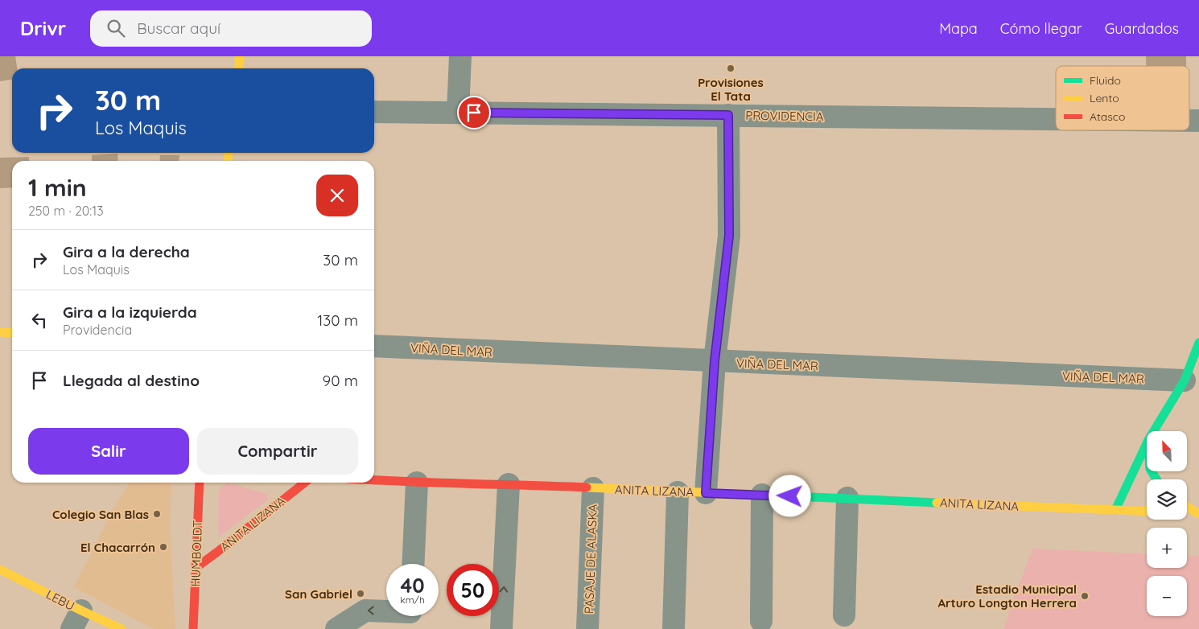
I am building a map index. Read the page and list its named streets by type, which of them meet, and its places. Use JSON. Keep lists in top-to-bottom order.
{
  "streets": {
    "main road": ["ANITA LIZANA", "HUMBOLDT", "LEBU"],
    "street": ["PROVIDENCIA", "VIÑA DEL MAR", "PASAJE DE ALASKA"]
  },
  "crossings": [
    ["ANITA LIZANA", "HUMBOLDT"],
    ["ANITA LIZANA", "PASAJE DE ALASKA"]
  ],
  "places": [
    "Provisiones El Tata",
    "Colegio San Blas",
    "El Chacarrón",
    "San Gabriel",
    "Estadio Municipal Arturo Longton Herrera"
  ],
  "legend": ["Fluido", "Lento", "Atasco"],
  "north": "top left",
  "page": {
    "header": "Drivr",
    "search": "Buscar aquí",
    "nav": ["Mapa", "Cómo llegar", "Guardados"],
    "turn": ["30 m", "Los Maquis"],
    "heading": ["1 min", "250 m · 20:13"],
    "list": [
      {
        "name": "Gira a la derecha",
        "note": "Los Maquis",
        "value": "30 m"
      },
      {
        "name": "Gira a la izquierda",
        "note": "Providencia",
        "value": "130 m"
      },
      {
        "name": "Llegada al destino",
        "value": "90 m"
      }
    ],
    "buttons": ["Salir", "Compartir"],
    "map_buttons": ["+", "−"],
    "speed": "40 km/h",
    "limit": "50"
  }
}
